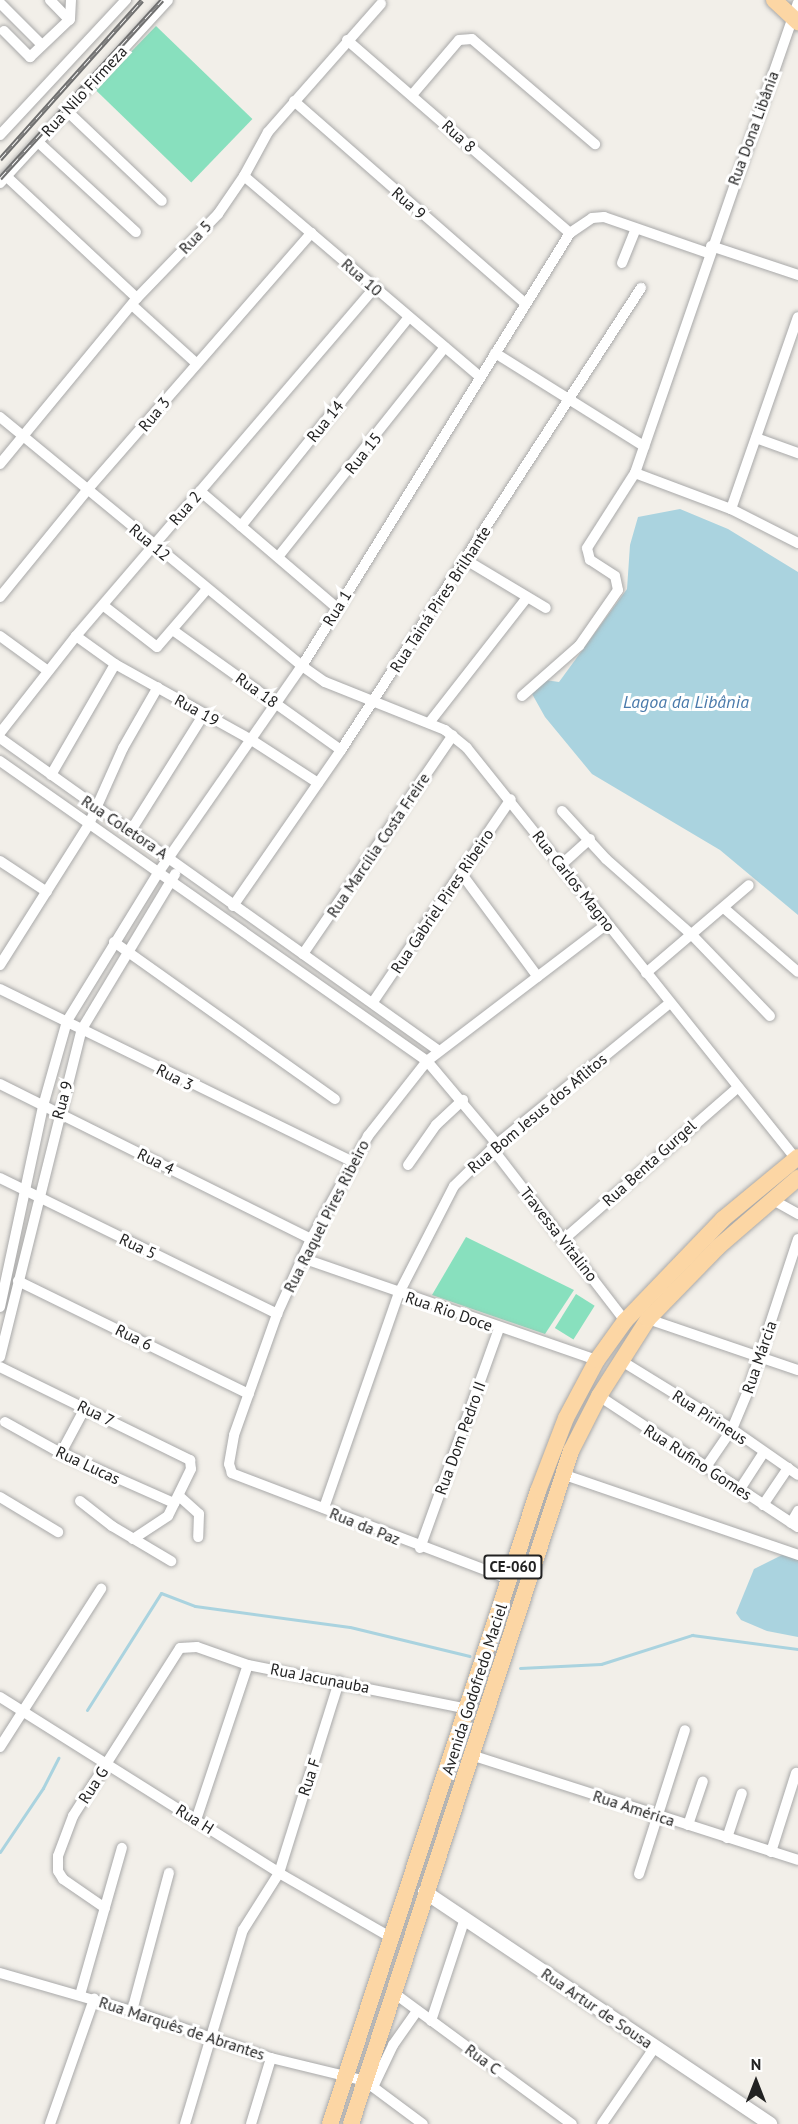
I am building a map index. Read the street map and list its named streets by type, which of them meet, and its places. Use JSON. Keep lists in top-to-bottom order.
{
  "streets": {
    "main road": ["CE-060", "Avenida Godofredo Maciel"],
    "street": [
      "Rua Nilo Firmeza",
      "Rua Dona Libânia",
      "Rua 8",
      "Rua 9",
      "Rua 5",
      "Rua 10",
      "Rua 3",
      "Rua 14",
      "Rua 15",
      "Rua 2",
      "Rua 12",
      "Rua Tainá Pires Brilhante",
      "Rua 1",
      "Rua 18",
      "Rua 19",
      "Rua Coletora A",
      "Rua Marcília Costa Freire",
      "Rua Carlos Magno",
      "Rua Gabriel Pires Ribeiro",
      "Rua Bom Jesus dos Aflitos",
      "Rua 4",
      "Rua Benta Gurgel",
      "Rua Raquel Pires Ribeiro",
      "Travessa Vitalino",
      "Rua Rio Doce",
      "Rua 6",
      "Rua Márcia",
      "Rua 7",
      "Rua Pirineus",
      "Rua Dom Pedro II",
      "Rua Rufino Gomes",
      "Rua Lucas",
      "Rua da Paz",
      "Rua Jacunauba",
      "Rua F",
      "Rua G",
      "Rua América",
      "Rua H",
      "Rua Artur de Sousa",
      "Rua Marquês de Abrantes",
      "Rua C"
    ]
  },
  "crossings": [
    ["Rua 8", "Rua 5"],
    ["Rua 8", "Rua 1"],
    ["Rua 9", "Rua 5"],
    ["Rua 9", "Rua 3"],
    ["Rua 9", "Rua 1"],
    ["Rua 9", "Rua Coletora A"],
    ["Rua 9", "Rua 4"],
    ["Rua 9", "Rua 6"],
    ["Rua 5", "Rua 10"],
    ["Rua 5", "Rua 12"],
    ["Rua 5", "Rua Raquel Pires Ribeiro"],
    ["Rua 10", "Rua 3"],
    ["Rua 10", "Rua 14"],
    ["Rua 10", "Rua 15"],
    ["Rua 10", "Rua 2"],
    ["Rua 10", "Rua 1"],
    ["Rua 3", "Rua 12"],
    ["Rua 3", "Rua Raquel Pires Ribeiro"],
    ["Rua 2", "Rua 12"],
    ["Rua 2", "Rua 19"],
    ["Rua 12", "Rua 1"],
    ["Rua 12", "Rua Carlos Magno"],
    ["Rua Tainá Pires Brilhante", "Rua 18"],
    ["Rua Tainá Pires Brilhante", "Rua 19"],
    ["Rua Tainá Pires Brilhante", "Rua Coletora A"],
    ["Rua Tainá Pires Brilhante", "Rua Carlos Magno"],
    ["Rua 1", "Rua 18"],
    ["Rua 1", "Rua 19"],
    ["Rua 1", "Rua Coletora A"],
    ["Rua 1", "Rua Carlos Magno"],
    ["Rua Coletora A", "Rua Marcília Costa Freire"],
    ["Rua Coletora A", "Rua Gabriel Pires Ribeiro"],
    ["Rua Coletora A", "Rua Raquel Pires Ribeiro"],
    ["Rua Coletora A", "Travessa Vitalino"],
    ["Rua Marcília Costa Freire", "Rua Carlos Magno"],
    ["Rua Carlos Magno", "Rua Gabriel Pires Ribeiro"],
    ["Rua Carlos Magno", "Rua Bom Jesus dos Aflitos"],
    ["Rua Carlos Magno", "Rua Benta Gurgel"],
    ["Rua Carlos Magno", "Rua Raquel Pires Ribeiro"],
    ["Rua Carlos Magno", "Avenida Godofredo Maciel"],
    ["Rua Bom Jesus dos Aflitos", "Travessa Vitalino"],
    ["Rua Bom Jesus dos Aflitos", "Rua Rio Doce"],
    ["Rua Bom Jesus dos Aflitos", "Rua da Paz"],
    ["Rua 4", "Rua Raquel Pires Ribeiro"],
    ["Rua Benta Gurgel", "Travessa Vitalino"],
    ["Rua Raquel Pires Ribeiro", "Travessa Vitalino"],
    ["Rua Raquel Pires Ribeiro", "Rua Rio Doce"],
    ["Rua Raquel Pires Ribeiro", "Rua 6"],
    ["Rua Raquel Pires Ribeiro", "Rua da Paz"],
    ["Travessa Vitalino", "Avenida Godofredo Maciel"],
    ["Rua Rio Doce", "Rua Dom Pedro II"],
    ["Rua Rio Doce", "Avenida Godofredo Maciel"],
    ["Rua Márcia", "Rua Pirineus"],
    ["Rua Márcia", "Rua Rufino Gomes"],
    ["Rua 7", "Rua Lucas"],
    ["Rua Pirineus", "Avenida Godofredo Maciel"],
    ["Rua Dom Pedro II", "Rua da Paz"],
    ["Rua Rufino Gomes", "Avenida Godofredo Maciel"],
    ["Rua da Paz", "Avenida Godofredo Maciel"],
    ["Rua Jacunauba", "Avenida Godofredo Maciel"],
    ["Rua Jacunauba", "Rua F"],
    ["Rua Jacunauba", "Rua G"],
    ["Avenida Godofredo Maciel", "Rua América"],
    ["Avenida Godofredo Maciel", "Rua H"],
    ["Avenida Godofredo Maciel", "Rua Artur de Sousa"],
    ["Avenida Godofredo Maciel", "Rua Marquês de Abrantes"],
    ["Avenida Godofredo Maciel", "Rua C"],
    ["Rua F", "Rua H"],
    ["Rua F", "Rua Marquês de Abrantes"],
    ["Rua G", "Rua H"]
  ],
  "water": ["Lagoa da Libânia"],
  "north": "top"
}
